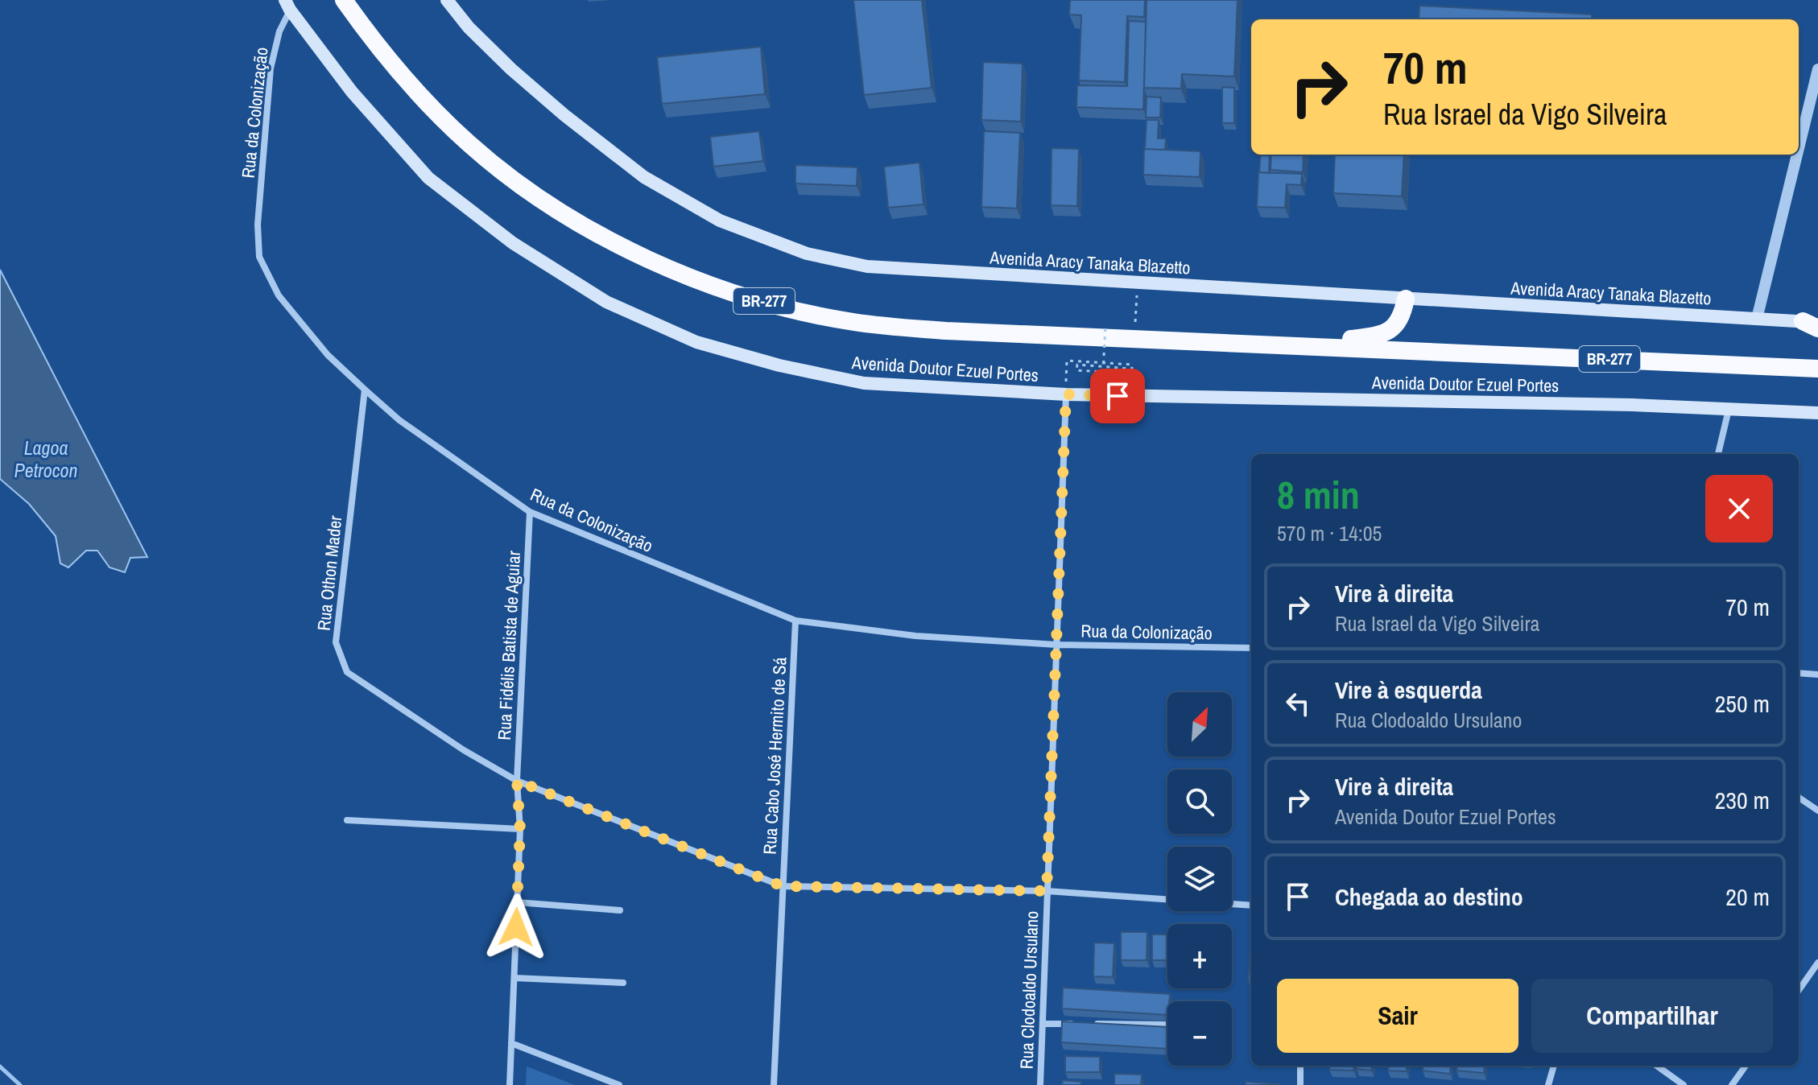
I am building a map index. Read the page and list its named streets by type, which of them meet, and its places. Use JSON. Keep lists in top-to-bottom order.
{
  "streets": {
    "highway": ["BR-277"],
    "main road": ["Avenida Aracy Tanaka Blazetto", "Avenida Doutor Ezuel Portes"],
    "street": [
      "Rua da Colonização",
      "Rua Othon Mader",
      "Rua Fidélis Batista de Aguiar",
      "Rua Cabo José Hermito de Sá",
      "Rua Clodoaldo Ursulano"
    ]
  },
  "crossings": [
    ["Rua da Colonização", "Avenida Doutor Ezuel Portes"],
    ["Rua da Colonização", "Rua Othon Mader"],
    ["Rua da Colonização", "Rua Fidélis Batista de Aguiar"],
    ["Rua da Colonização", "Rua Cabo José Hermito de Sá"],
    ["Rua da Colonização", "Rua Clodoaldo Ursulano"],
    ["Avenida Doutor Ezuel Portes", "Rua Clodoaldo Ursulano"],
    ["Rua Othon Mader", "Rua Fidélis Batista de Aguiar"],
    ["Rua Othon Mader", "Rua Cabo José Hermito de Sá"]
  ],
  "water": ["Lagoa Petrocon"],
  "north": "top right",
  "page": {
    "turn": ["70 m", "Rua Israel da Vigo Silveira"],
    "heading": ["8 min", "570 m · 14:05"],
    "list": [
      {
        "name": "Vire à direita",
        "note": "Rua Israel da Vigo Silveira",
        "value": "70 m"
      },
      {
        "name": "Vire à esquerda",
        "note": "Rua Clodoaldo Ursulano",
        "value": "250 m"
      },
      {
        "name": "Vire à direita",
        "note": "Avenida Doutor Ezuel Portes",
        "value": "230 m"
      },
      {
        "name": "Chegada ao destino",
        "value": "20 m"
      }
    ],
    "map_buttons": ["+", "−"],
    "buttons": ["Sair", "Compartilhar"]
  }
}
